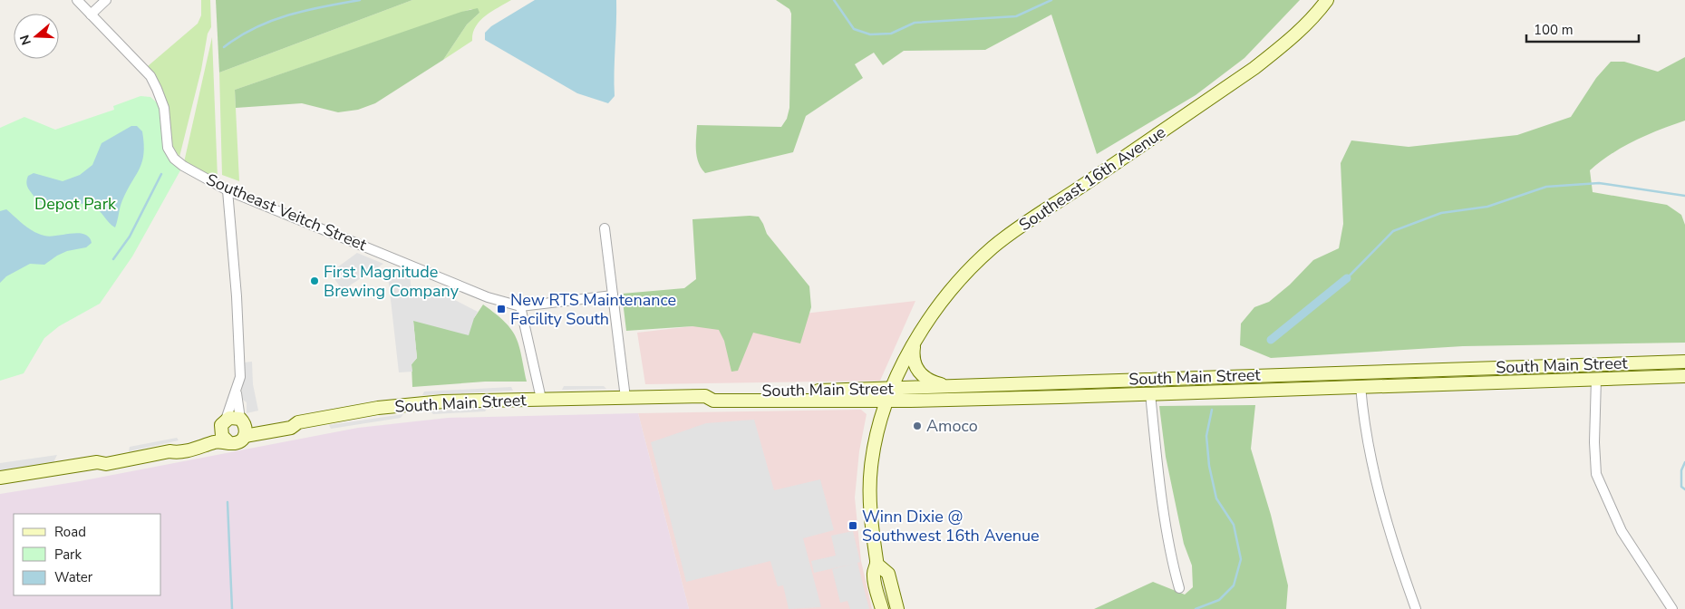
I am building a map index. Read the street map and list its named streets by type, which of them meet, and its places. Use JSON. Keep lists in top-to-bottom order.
{
  "streets": {
    "main road": ["Southeast 16th Avenue", "South Main Street"],
    "street": ["Southeast Veitch Street"]
  },
  "crossings": [
    ["Southeast 16th Avenue", "South Main Street"]
  ],
  "parks": ["Depot Park"],
  "places": {
    "other": ["First Magnitude Brewing Company", "Amoco"],
    "transit": ["New RTS Maintenance Facility South", "Winn Dixie @ Southwest 16th Avenue"]
  },
  "legend": ["Road", "Park", "Water"],
  "scale_bar": "100 m",
  "north": "left"
}
